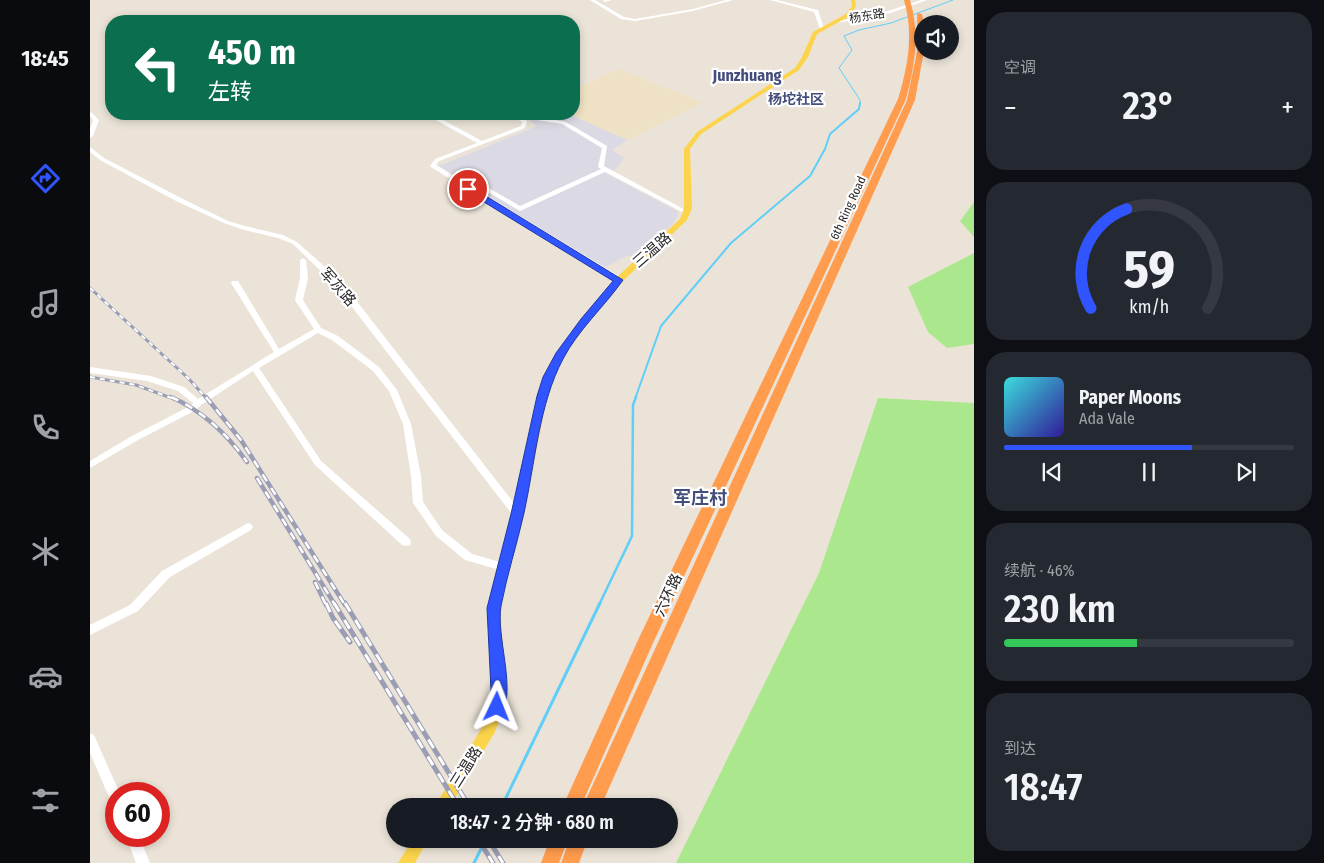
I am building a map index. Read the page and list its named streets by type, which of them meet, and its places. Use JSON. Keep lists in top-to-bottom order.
{
  "streets": {
    "highway": ["6th Ring Road", "六环路"],
    "main road": ["三温路"],
    "street": ["杨东路", "军灰路"]
  },
  "crossings": [
    ["6th Ring Road", "六环路"],
    ["三温路", "军灰路"]
  ],
  "districts": ["Junzhuang", "杨坨社区", "军庄村"],
  "page": {
    "tabs": "18:45",
    "tile": [
      "空调",
      ["续航 · 46%", "230 km"],
      ["到达", "18:47"]
    ],
    "turn": ["450 m", "左转"],
    "heat": ["−", "23°", "+"],
    "song": ["Paper Moons", "Ada Vale"],
    "limit": "60",
    "trip": "18:47 · 2 分钟 · 680 m",
    "gauge": ["59", "km/h"]
  }
}
